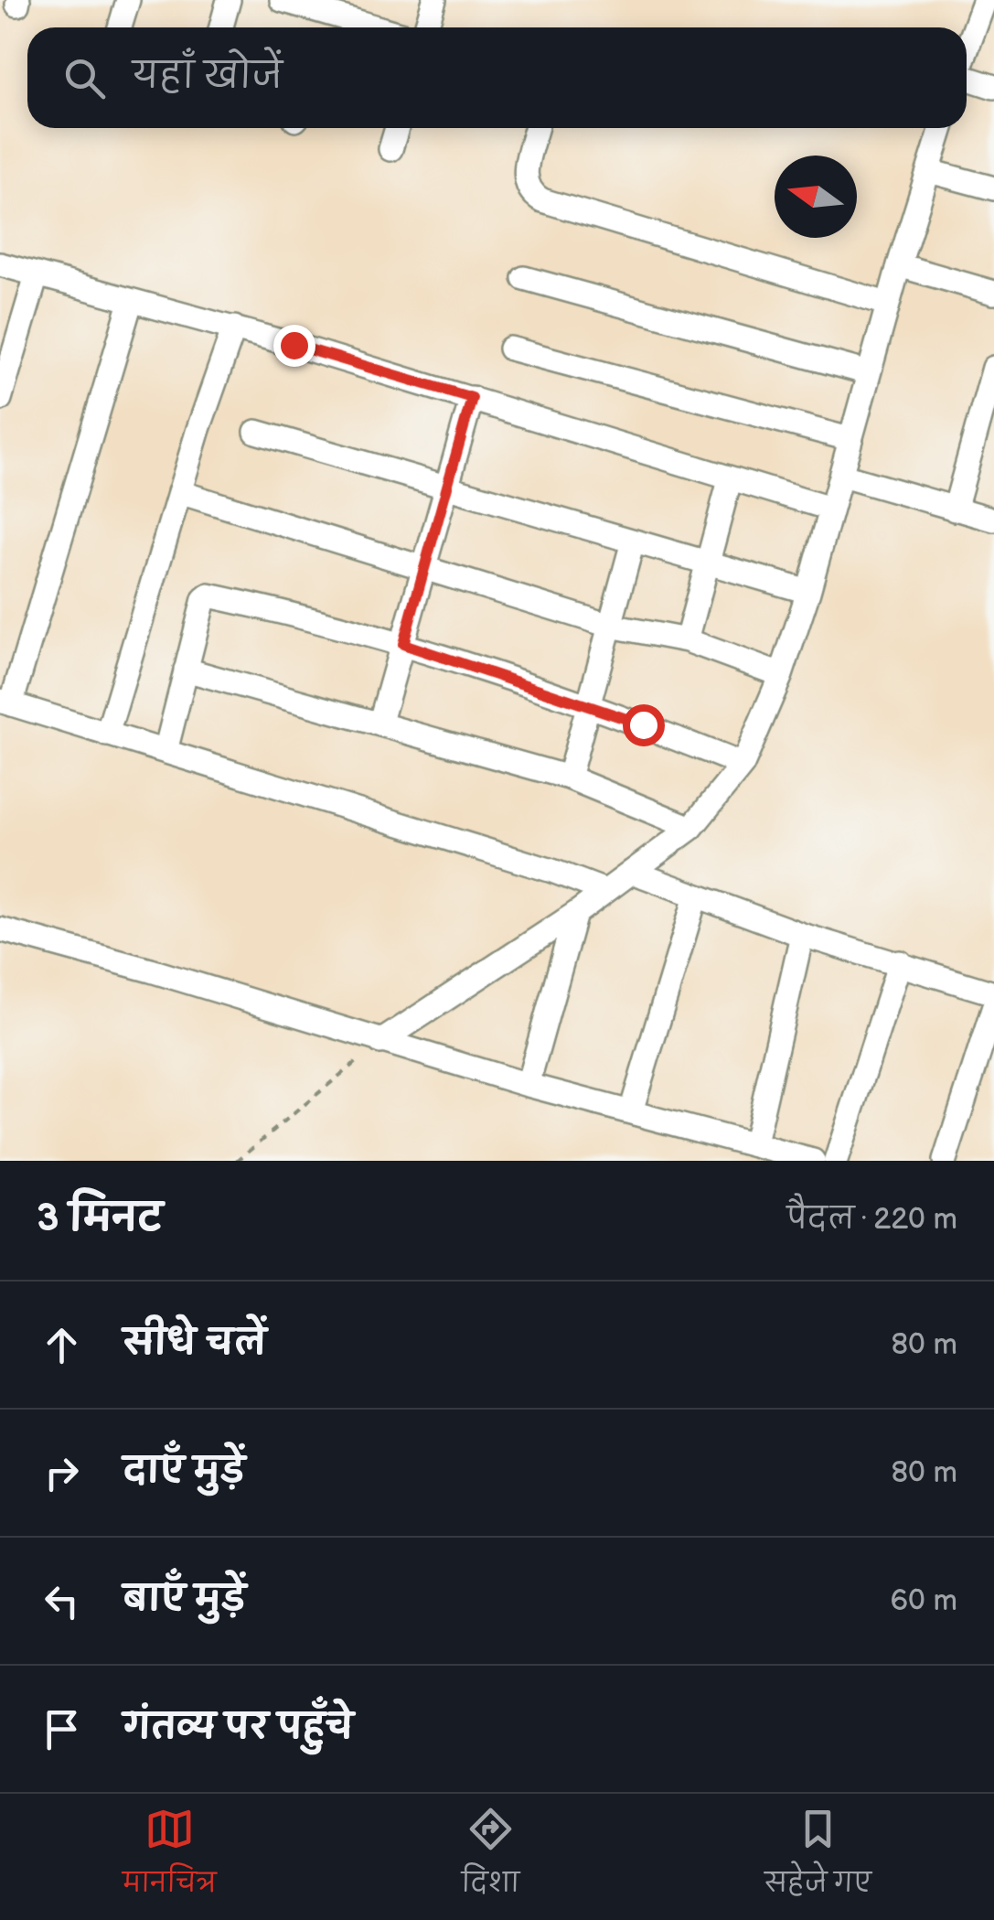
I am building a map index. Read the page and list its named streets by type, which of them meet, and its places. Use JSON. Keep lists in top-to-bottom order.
{
  "north": "left",
  "page": {
    "search": "यहाँ खोजें",
    "heading": ["3 मिनट", "पैदल · 220 m"],
    "list": [
      ["सीधे चलें", "80 m"],
      ["दाएँ मुड़ें", "80 m"],
      ["बाएँ मुड़ें", "60 m"],
      "गंतव्य पर पहुँचे"
    ],
    "nav": ["मानचित्र", "दिशा", "सहेजे गए"]
  }
}
